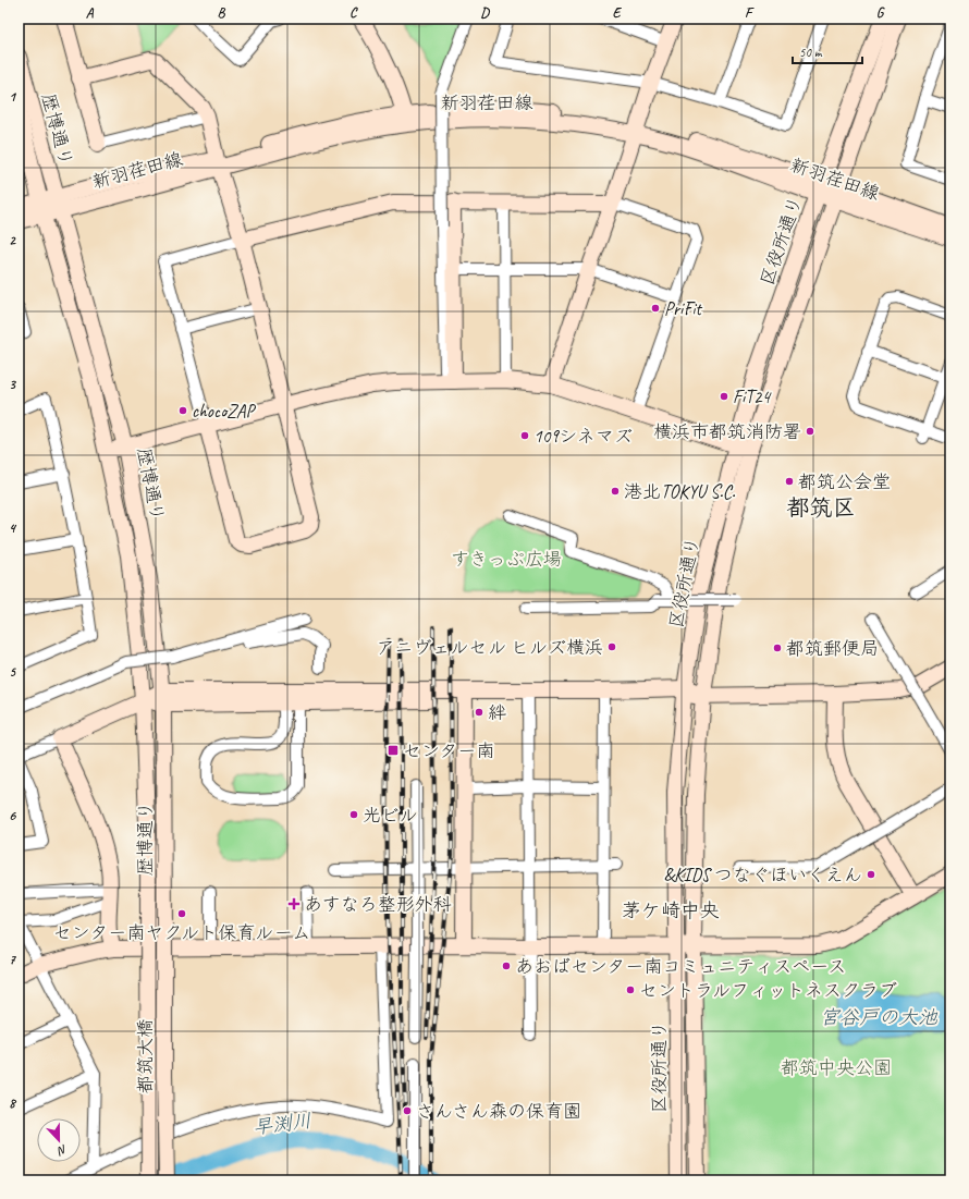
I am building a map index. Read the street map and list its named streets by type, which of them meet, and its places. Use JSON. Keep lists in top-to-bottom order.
{
  "streets": {
    "street": [
      "新羽荏田線",
      "歴博通り",
      "区役所通り",
      "都筑大橋"
    ]
  },
  "crossings": [
    ["新羽荏田線", "歴博通り"],
    ["新羽荏田線", "区役所通り"],
    ["歴博通り", "都筑大橋"]
  ],
  "districts": ["都筑区", "茅ケ崎中央"],
  "water": ["宮谷戸の大池", "早渕川"],
  "parks": ["すきっぷ広場", "都筑中央公園"],
  "places": {
    "other": [
      "PriFit",
      "FiT24",
      "chocoZAP",
      "横浜市都筑消防署",
      "109シネマズ",
      "都筑公会堂",
      "港北TOKYU S.C.",
      "アニヴェルセル ヒルズ横浜",
      "都筑郵便局",
      "絆",
      "光ビル",
      "&KIDS つなぐほいくえん",
      "センター南ヤクルト保育ルーム",
      "あおばセンター南コミュニティスペース",
      "セントラルフィットネスクラブ",
      "さんさん森の保育園"
    ],
    "transit": ["センター南"],
    "health": ["あすなろ整形外科"]
  },
  "scale_bar": "50 m",
  "north": "bottom",
  "grid": {
    "columns": [
      "A",
      "B",
      "C",
      "D",
      "E",
      "F",
      "G"
    ],
    "rows": [
      "1",
      "2",
      "3",
      "4",
      "5",
      "6",
      "7",
      "8"
    ]
  }
}
